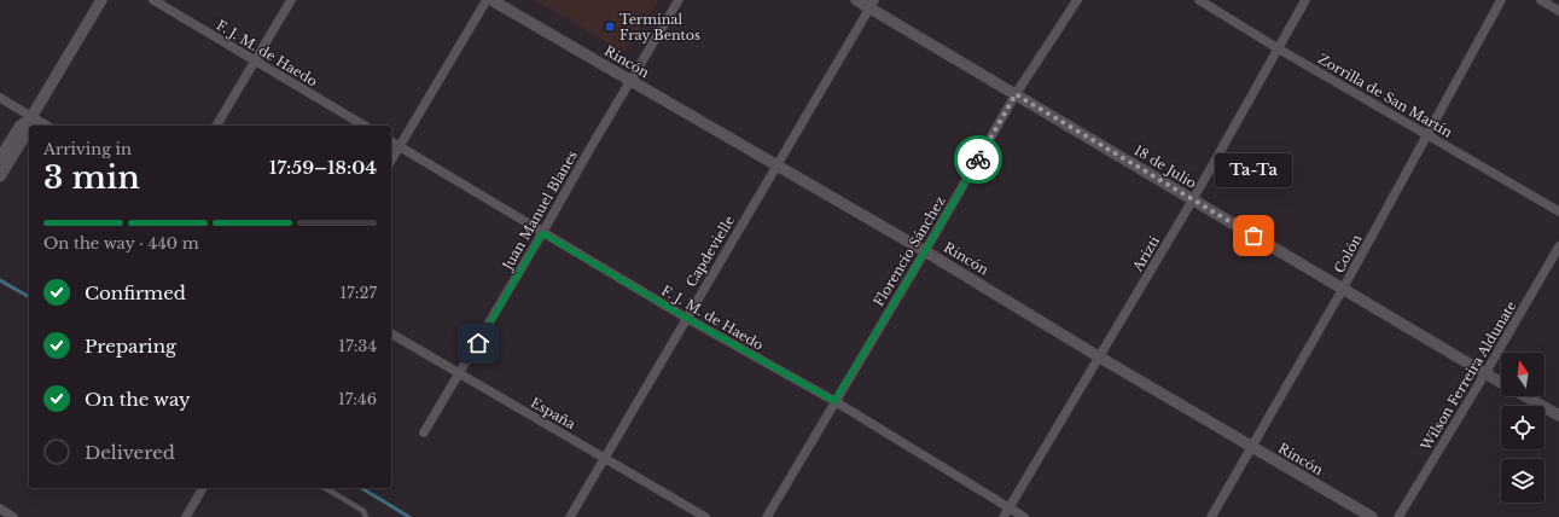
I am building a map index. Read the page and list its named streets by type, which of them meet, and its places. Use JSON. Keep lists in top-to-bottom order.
{
  "streets": {
    "street": [
      "F. J. M. de Haedo",
      "Rincón",
      "Zorrilla de San Martín",
      "18 de Julio",
      "Juan Manuel Blanes",
      "Capdevielle",
      "Florencio Sánchez",
      "Arizti",
      "Colón",
      "Wilson Ferreira Aldunate",
      "España"
    ]
  },
  "crossings": [
    ["F. J. M. de Haedo", "Juan Manuel Blanes"],
    ["F. J. M. de Haedo", "Capdevielle"],
    ["F. J. M. de Haedo", "Florencio Sánchez"],
    ["F. J. M. de Haedo", "Arizti"],
    ["Rincón", "Juan Manuel Blanes"],
    ["Rincón", "Capdevielle"],
    ["Rincón", "Florencio Sánchez"],
    ["Rincón", "Arizti"],
    ["Rincón", "Colón"],
    ["Zorrilla de San Martín", "Arizti"],
    ["Zorrilla de San Martín", "Colón"],
    ["18 de Julio", "Capdevielle"],
    ["18 de Julio", "Florencio Sánchez"],
    ["18 de Julio", "Arizti"],
    ["18 de Julio", "Colón"],
    ["18 de Julio", "Wilson Ferreira Aldunate"],
    ["Juan Manuel Blanes", "España"],
    ["Capdevielle", "España"]
  ],
  "places": {
    "transit": ["Terminal Fray Bentos"],
    "other": ["Ta-Ta"]
  },
  "north": "top",
  "page": {
    "heading": ["3 min", "Arriving in", "17:59–18:04"],
    "bubble": "Ta-Ta",
    "bar": "On the way · 440 m",
    "list": [
      ["Confirmed", "17:27"],
      ["Preparing", "17:34"],
      ["On the way", "17:46"],
      "Delivered"
    ]
  }
}
